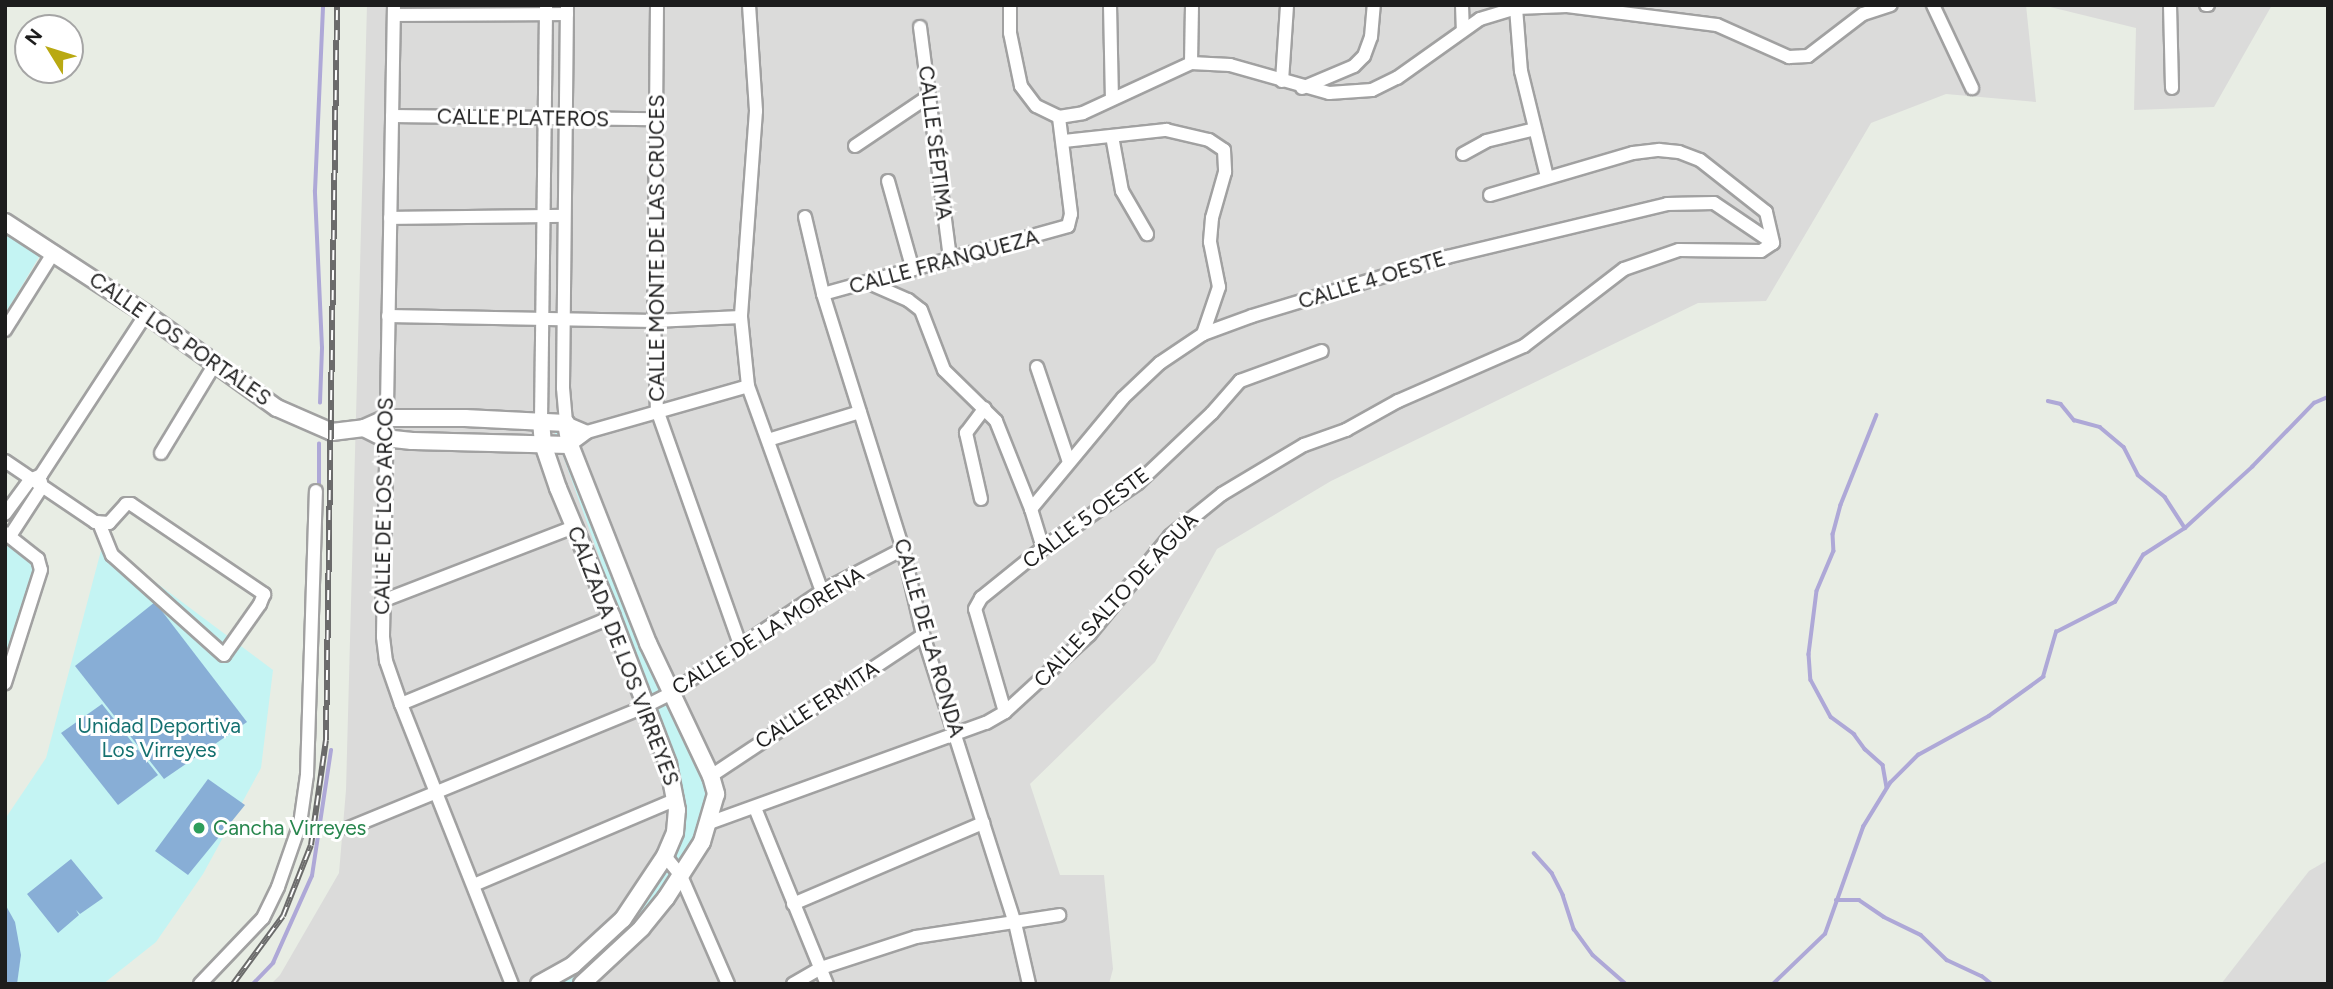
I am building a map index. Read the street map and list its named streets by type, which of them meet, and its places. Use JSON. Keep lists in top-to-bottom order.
{
  "streets": {
    "street": [
      "CALLE PLATEROS",
      "CALLE SÉPTIMA",
      "CALLE MONTE DE LAS CRUCES",
      "CALLE FRANQUEZA",
      "CALLE 4 OESTE",
      "CALLE LOS PORTALES",
      "CALLE DE LOS ARCOS",
      "CALLE 5 OESTE",
      "CALLE SALTO DE AGUA",
      "CALLE DE LA MORENA",
      "CALLE DE LA RONDA",
      "CALZADA DE LOS VIRREYES",
      "CALLE ERMITA"
    ]
  },
  "crossings": [
    ["CALLE PLATEROS", "CALLE MONTE DE LAS CRUCES"],
    ["CALLE PLATEROS", "CALLE DE LOS ARCOS"],
    ["CALLE SÉPTIMA", "CALLE FRANQUEZA"],
    ["CALLE MONTE DE LAS CRUCES", "CALLE DE LA MORENA"],
    ["CALLE FRANQUEZA", "CALLE DE LA RONDA"],
    ["CALLE 4 OESTE", "CALLE SALTO DE AGUA"],
    ["CALLE LOS PORTALES", "CALLE DE LOS ARCOS"],
    ["CALLE LOS PORTALES", "CALZADA DE LOS VIRREYES"],
    ["CALLE DE LOS ARCOS", "CALLE DE LA MORENA"],
    ["CALLE 5 OESTE", "CALLE SALTO DE AGUA"],
    ["CALLE SALTO DE AGUA", "CALLE DE LA RONDA"],
    ["CALLE SALTO DE AGUA", "CALZADA DE LOS VIRREYES"],
    ["CALLE DE LA MORENA", "CALLE DE LA RONDA"],
    ["CALLE DE LA MORENA", "CALZADA DE LOS VIRREYES"],
    ["CALLE DE LA RONDA", "CALLE ERMITA"],
    ["CALZADA DE LOS VIRREYES", "CALLE ERMITA"]
  ],
  "parks": ["Unidad Deportiva Los Virreyes"],
  "places": ["Cancha Virreyes"],
  "north": "top left"
}
